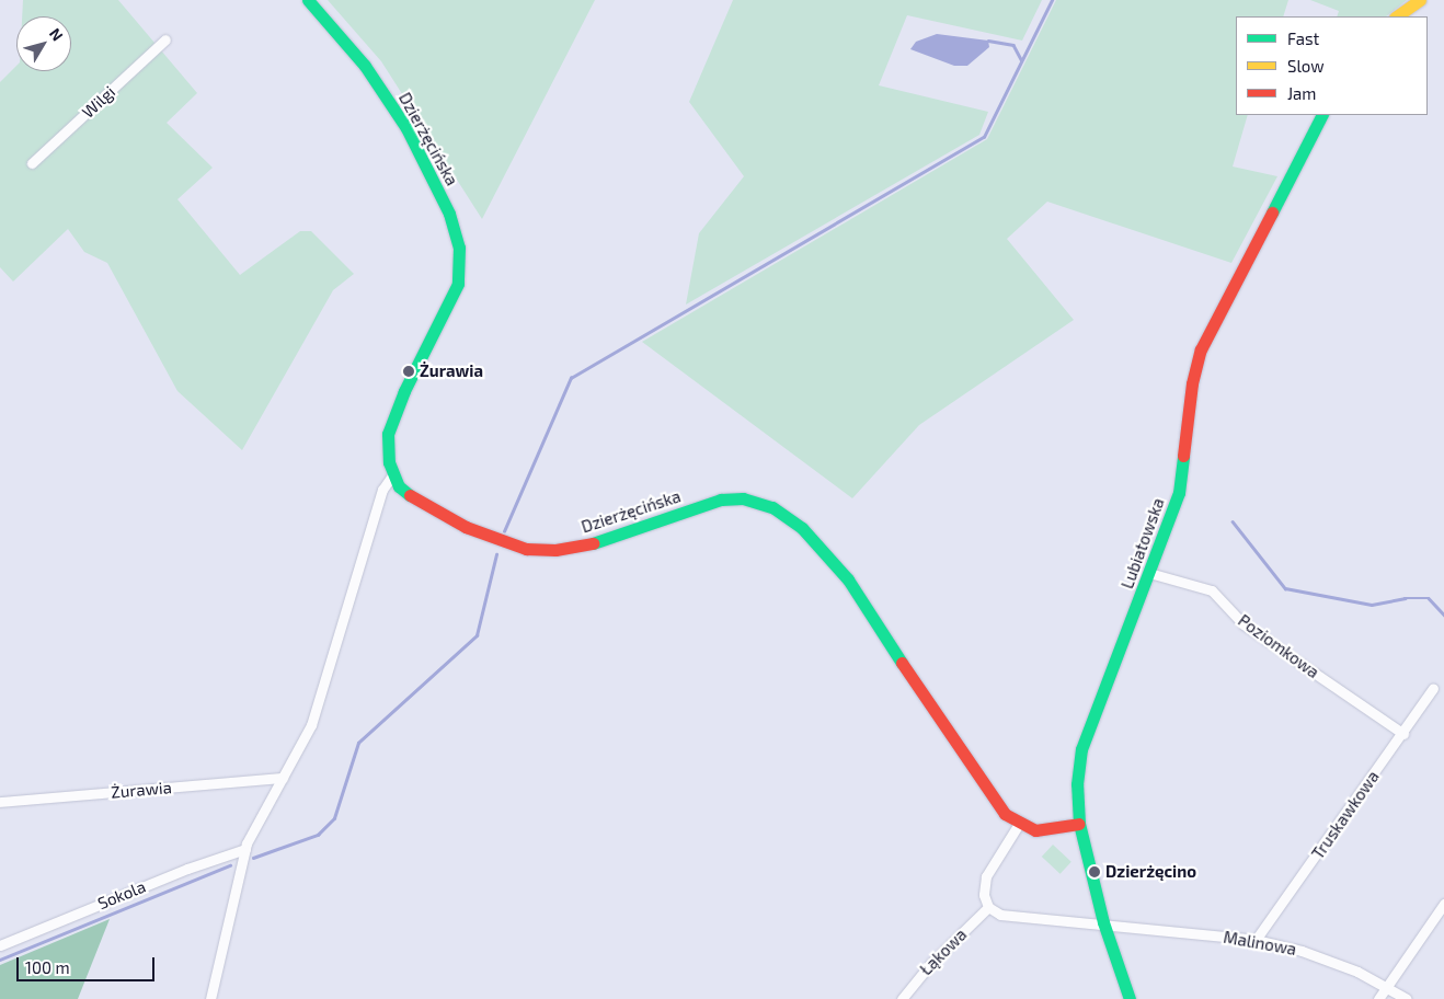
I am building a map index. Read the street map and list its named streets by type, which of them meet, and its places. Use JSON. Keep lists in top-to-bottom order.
{
  "streets": {
    "street": [
      "Wilgi",
      "Dzierżęcińska",
      "Lubiatowska",
      "Poziomkowa",
      "Żurawia",
      "Truskawkowa",
      "Sokola",
      "Malinowa",
      "Łąkowa"
    ]
  },
  "crossings": [
    ["Dzierżęcińska", "Lubiatowska"],
    ["Lubiatowska", "Poziomkowa"],
    ["Lubiatowska", "Malinowa"],
    ["Poziomkowa", "Truskawkowa"],
    ["Truskawkowa", "Malinowa"]
  ],
  "places": ["Żurawia", "Dzierżęcino"],
  "legend": ["Fast", "Slow", "Jam"],
  "scale_bar": "100 m",
  "north": "top right"
}
